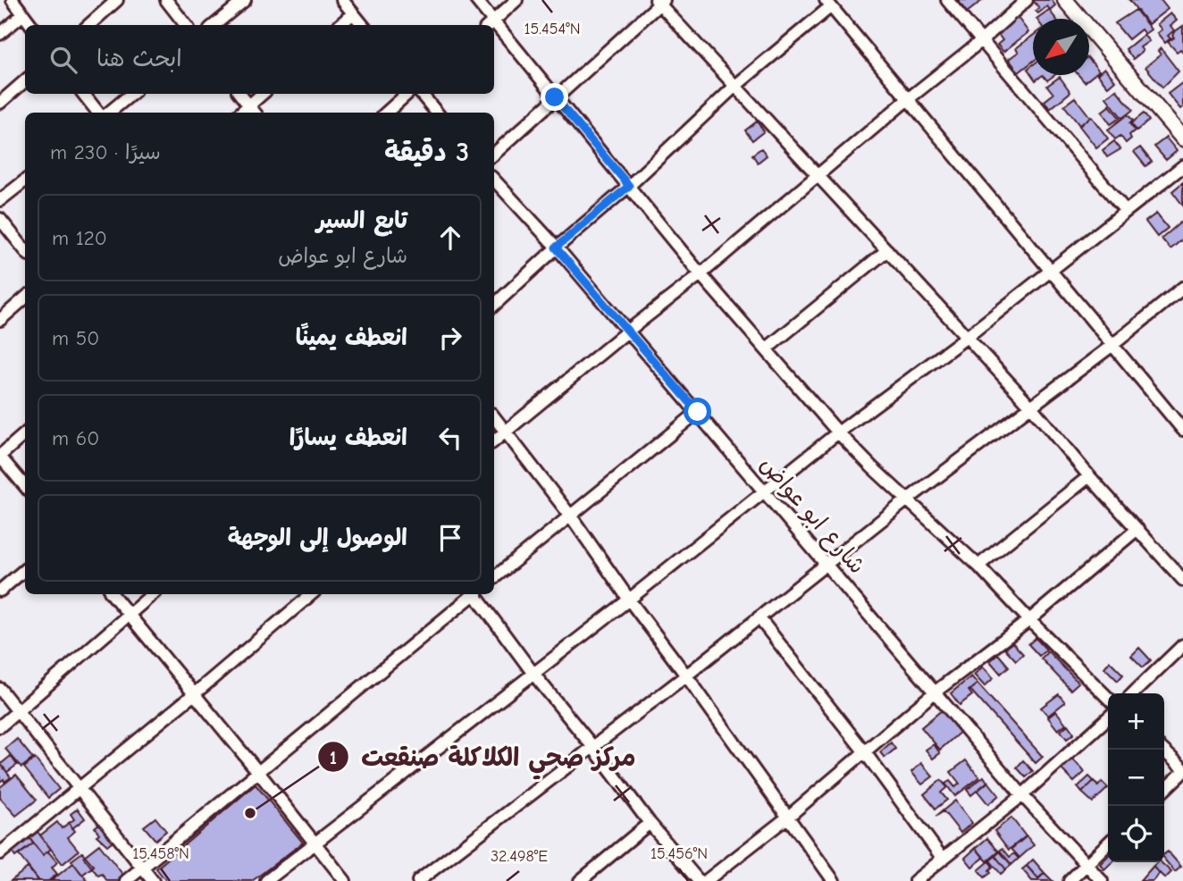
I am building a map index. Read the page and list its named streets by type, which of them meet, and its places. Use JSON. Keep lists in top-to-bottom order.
{
  "streets": {
    "street": ["شارع ابو عواض"]
  },
  "places": ["مركز صحي الكلاكلة صنقعت"],
  "north": "bottom left",
  "page": {
    "search": "ابحث هنا",
    "heading": ["3 دقيقة", "سيرًا · 230 m"],
    "list": [
      ["تابع السير", "شارع ابو عواض", "120 m"],
      ["انعطف يمينًا", "50 m"],
      ["انعطف يسارًا", "60 m"],
      "الوصول إلى الوجهة"
    ],
    "map_buttons": ["+", "−"]
  },
  "coordinates": [
    "15.454°N",
    "15.458°N",
    "15.456°N",
    "32.498°E"
  ]
}
